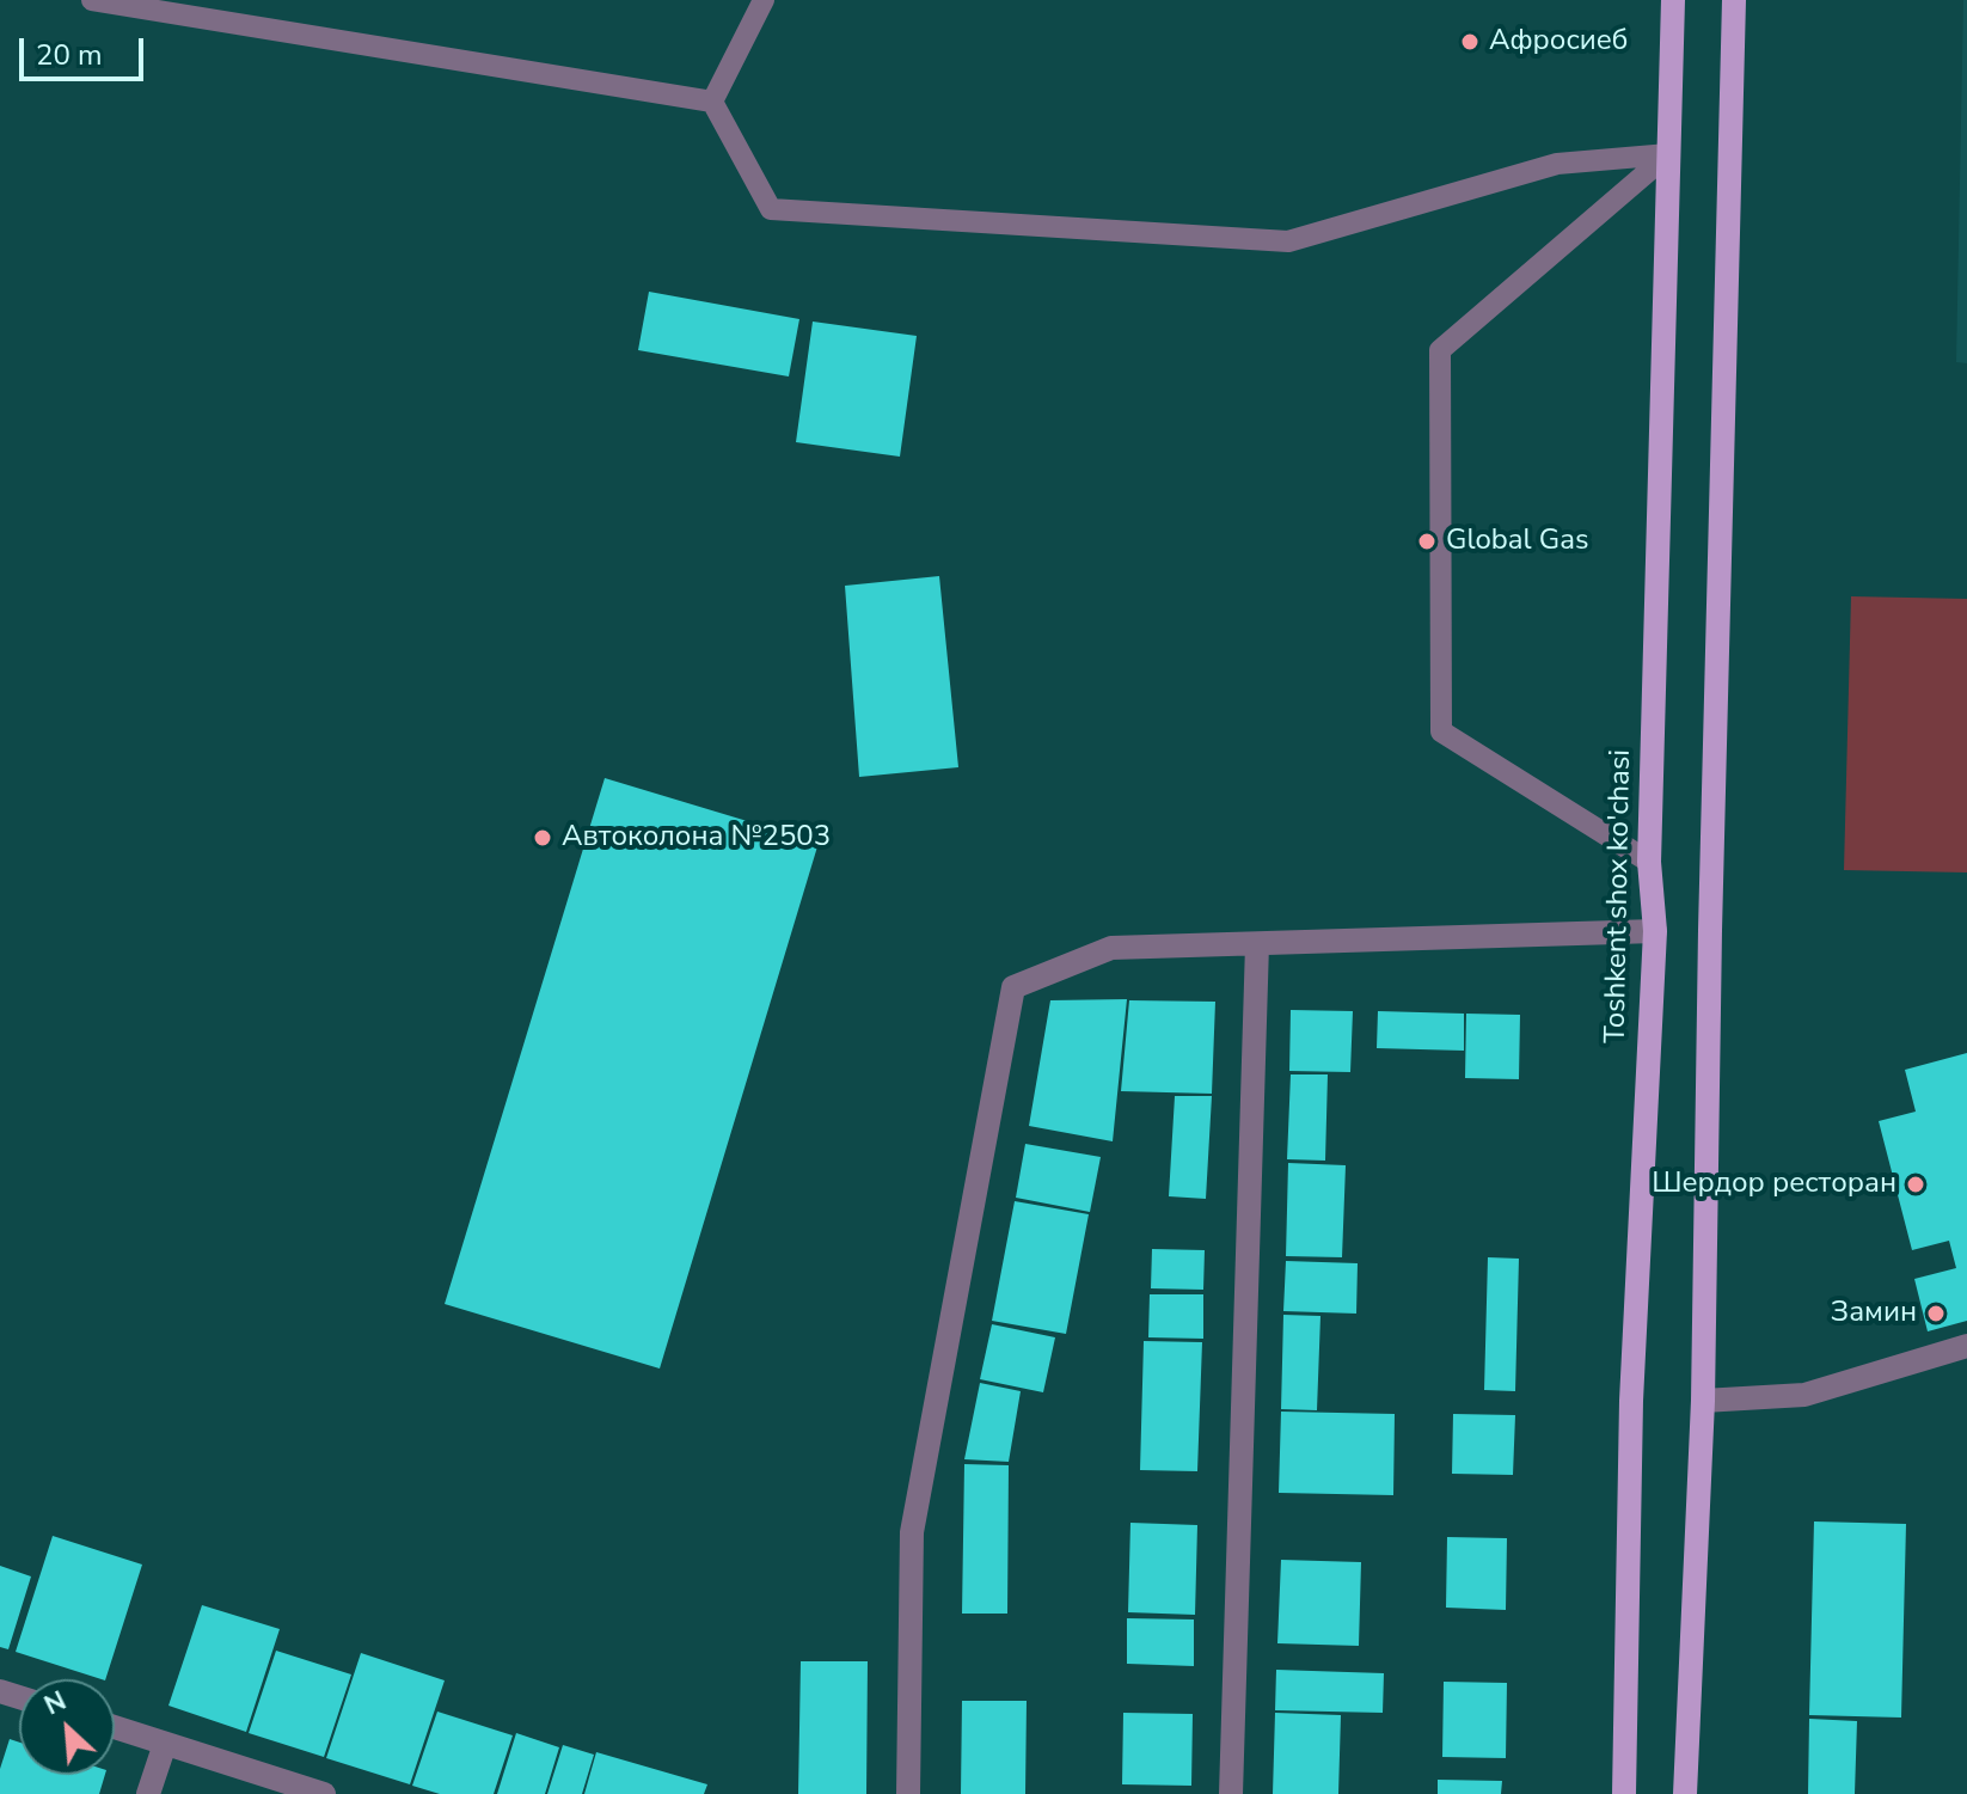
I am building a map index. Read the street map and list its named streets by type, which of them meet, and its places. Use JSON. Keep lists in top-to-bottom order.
{
  "streets": {
    "main road": ["Toshkent shox ko'chasi"]
  },
  "places": [
    "Афросиеб",
    "Global Gas",
    "Автоколона №2503",
    "Шердор ресторан",
    "Замин"
  ],
  "scale_bar": "20 m",
  "north": "top left"
}
